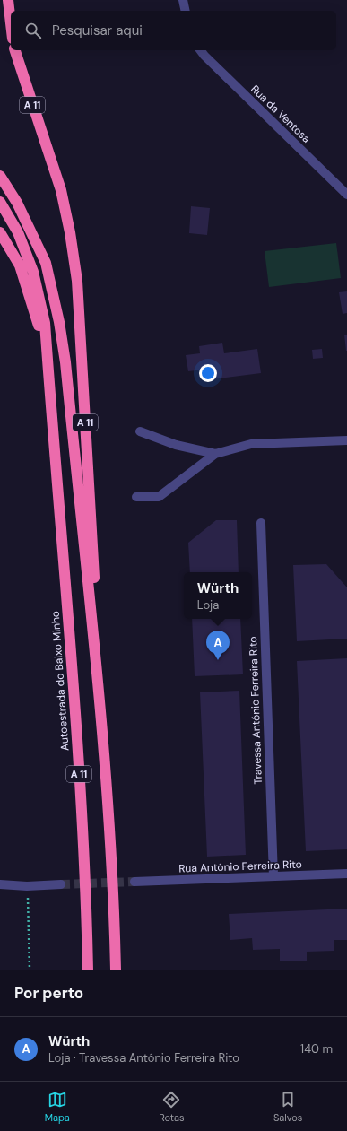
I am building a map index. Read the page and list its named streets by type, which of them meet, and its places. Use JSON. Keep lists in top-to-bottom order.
{
  "streets": {
    "highway": ["A 11", "Autoestrada do Baixo Minho"],
    "street": ["Rua da Ventosa", "Travessa António Ferreira Rito", "Rua António Ferreira Rito"]
  },
  "crossings": [
    ["A 11", "Autoestrada do Baixo Minho"],
    ["Travessa António Ferreira Rito", "Rua António Ferreira Rito"]
  ],
  "page": {
    "search": "Pesquisar aqui",
    "popup": ["Würth", "Loja"],
    "pins": "A",
    "heading": "Por perto",
    "list": [
      {
        "mark": "A",
        "name": "Würth",
        "note": "Loja · Travessa António Ferreira Rito",
        "value": "140 m"
      }
    ],
    "nav": ["Mapa", "Rotas", "Salvos"]
  }
}
